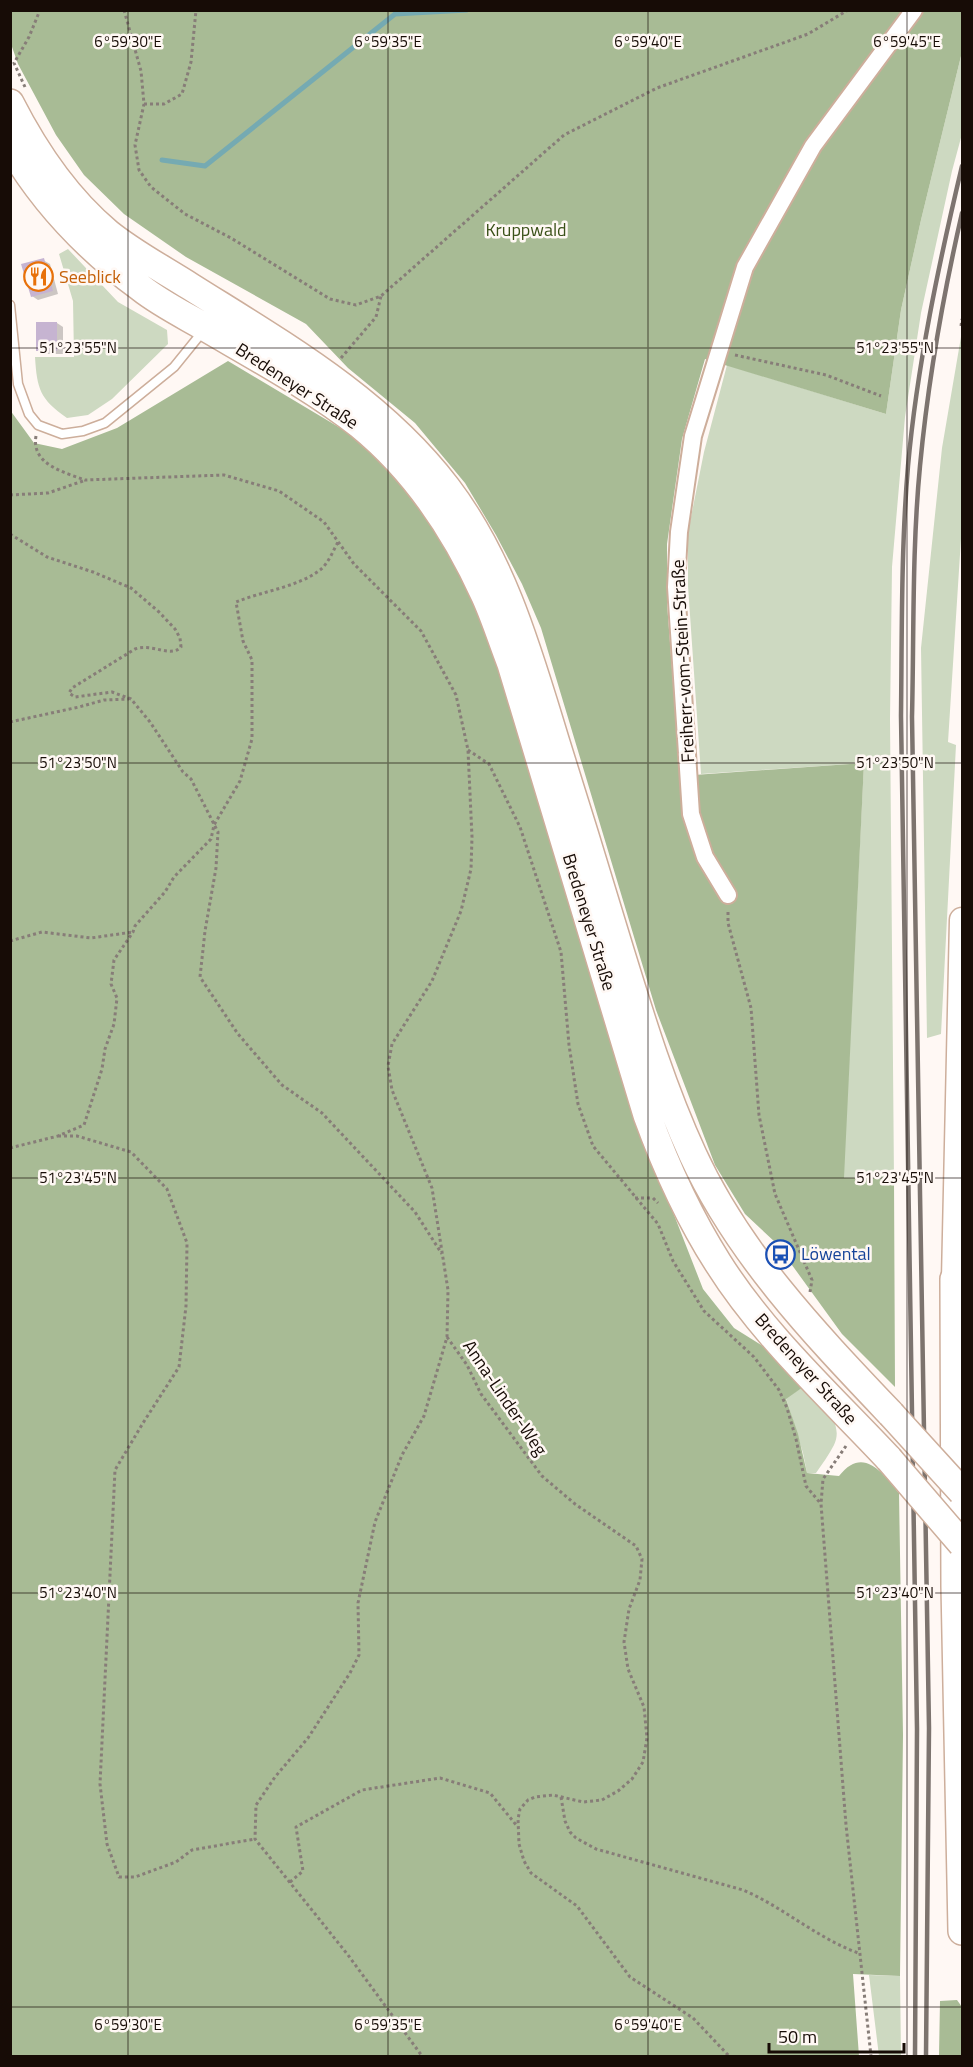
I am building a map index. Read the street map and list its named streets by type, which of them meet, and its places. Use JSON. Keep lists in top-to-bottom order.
{
  "streets": {
    "main road": ["Bredeneyer Straße"],
    "street": ["Freiherr-vom-Stein-Straße"],
    "path": ["Anna-Linder-Weg"]
  },
  "parks": ["Kruppwald"],
  "places": {
    "restaurant": ["Seeblick"],
    "bus stop": ["Löwental"]
  },
  "scale_bar": "50 m",
  "coordinates": [
    "6°59'30\"E",
    "6°59'35\"E",
    "6°59'40\"E",
    "6°59'45\"E",
    "51°23'55\"N",
    "51°23'50\"N",
    "51°23'45\"N",
    "51°23'40\"N"
  ]
}
